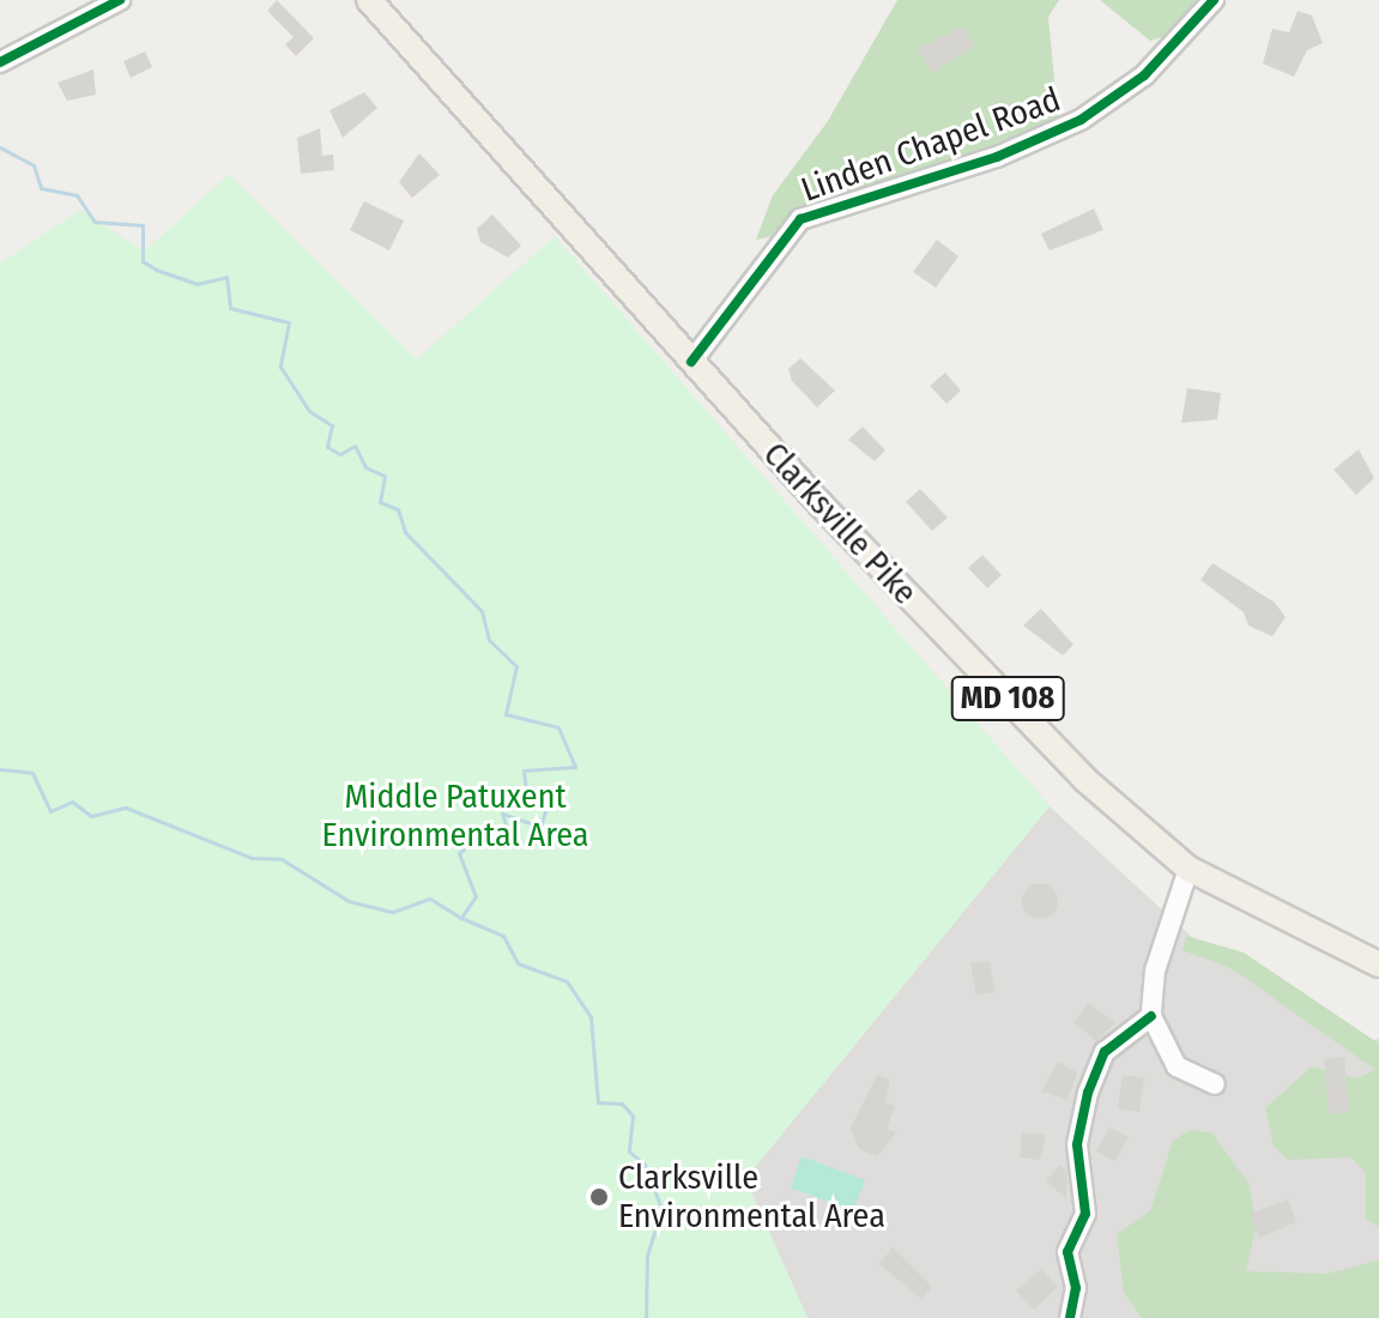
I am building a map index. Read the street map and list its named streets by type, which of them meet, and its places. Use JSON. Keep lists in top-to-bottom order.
{
  "streets": {
    "main road": ["Clarksville Pike", "MD 108"],
    "street": ["Linden Chapel Road"]
  },
  "crossings": [
    ["Linden Chapel Road", "Clarksville Pike"]
  ],
  "parks": ["Middle Patuxent Environmental Area"],
  "places": ["Clarksville Environmental Area"]
}
